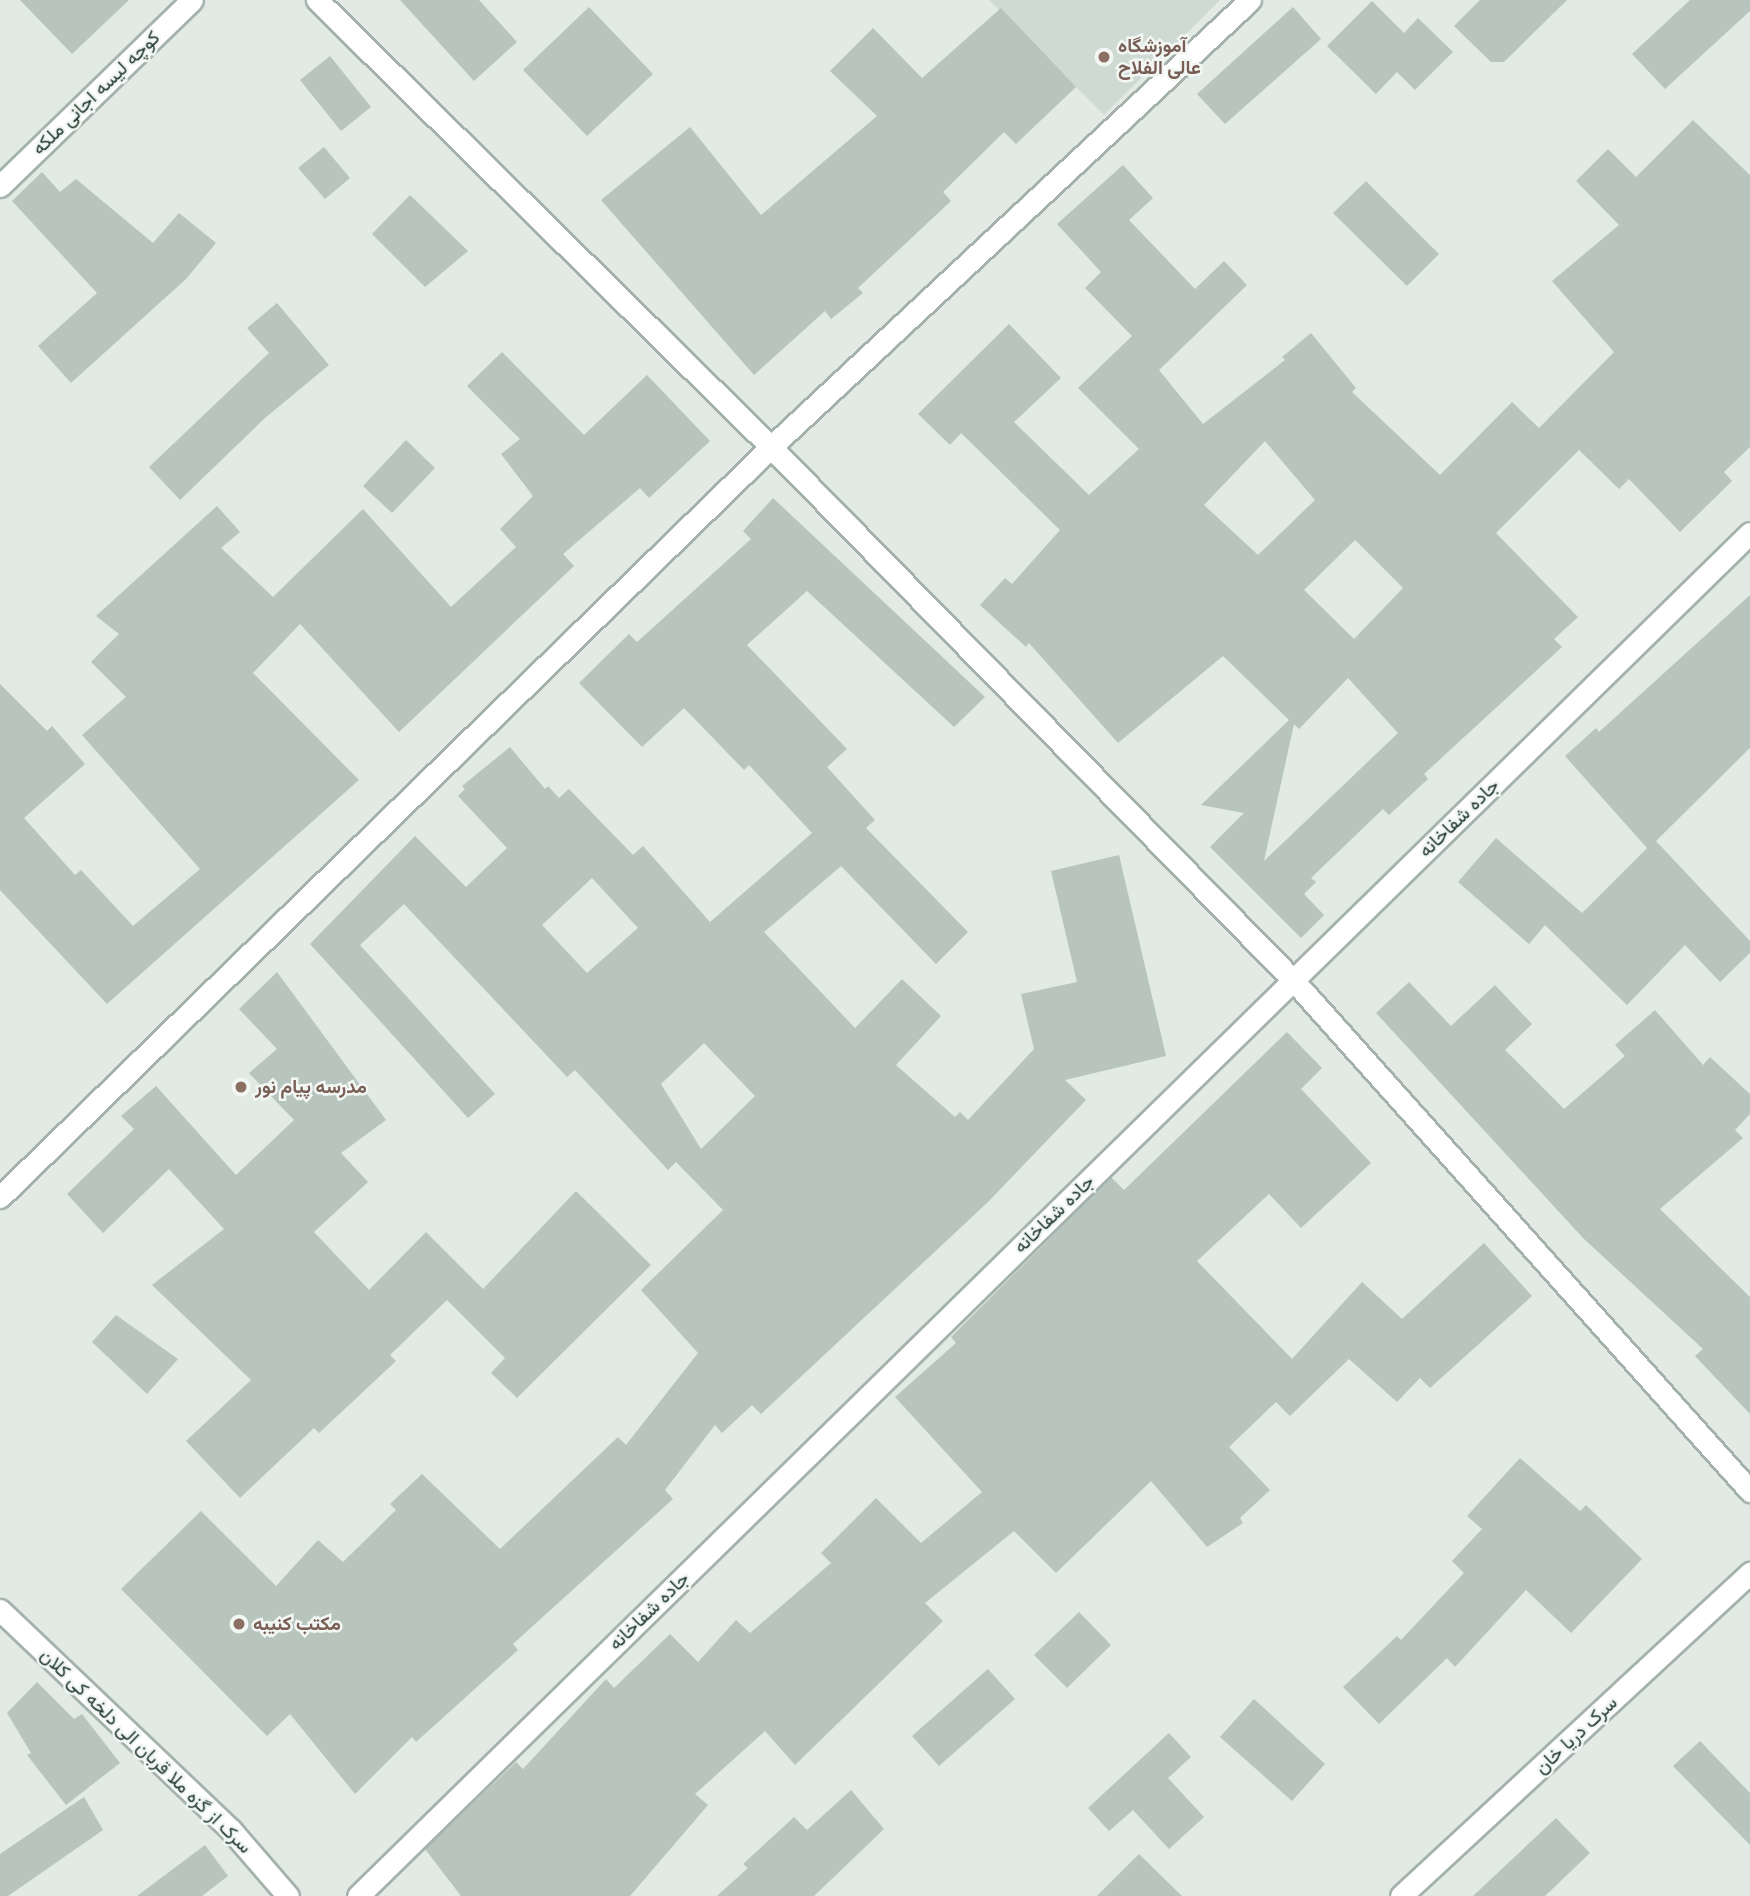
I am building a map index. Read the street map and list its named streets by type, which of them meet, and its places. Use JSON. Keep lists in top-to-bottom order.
{
  "streets": {
    "street": [
      "کوچه لیسه اجانی ملکه",
      "جاده شفاخانه",
      "سرک دریا خان",
      "سرک از گزه ملا قربان الی دلخه کی کلان"
    ]
  },
  "places": ["آموزشگاه عالی الفلاح", "مدرسه پیام نور", "مکتب کنیبه"]
}
